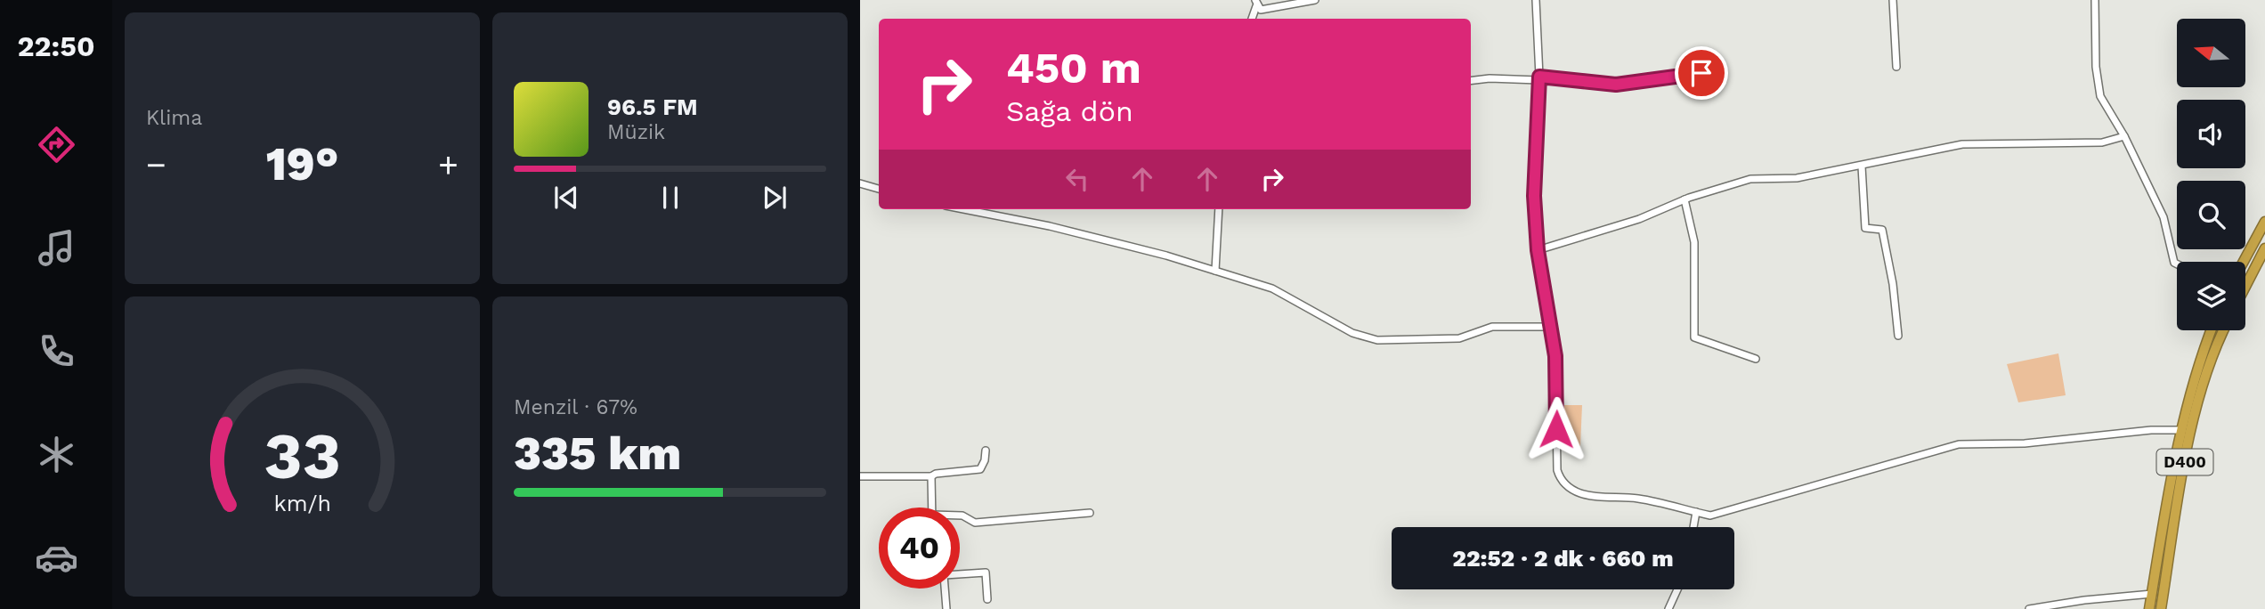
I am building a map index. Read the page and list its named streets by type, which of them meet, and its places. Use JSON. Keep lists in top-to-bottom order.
{
  "streets": {
    "highway": ["D400"]
  },
  "north": "left",
  "page": {
    "tabs": "22:50",
    "tile": [
      "Klima",
      ["Menzil · 67%", "335 km"]
    ],
    "turn": ["450 m", "Sağa dön"],
    "song": ["96.5 FM", "Müzik"],
    "heat": ["−", "19°", "+"],
    "limit": "40",
    "trip": "22:52 · 2 dk · 660 m",
    "gauge": ["33", "km/h"]
  }
}
